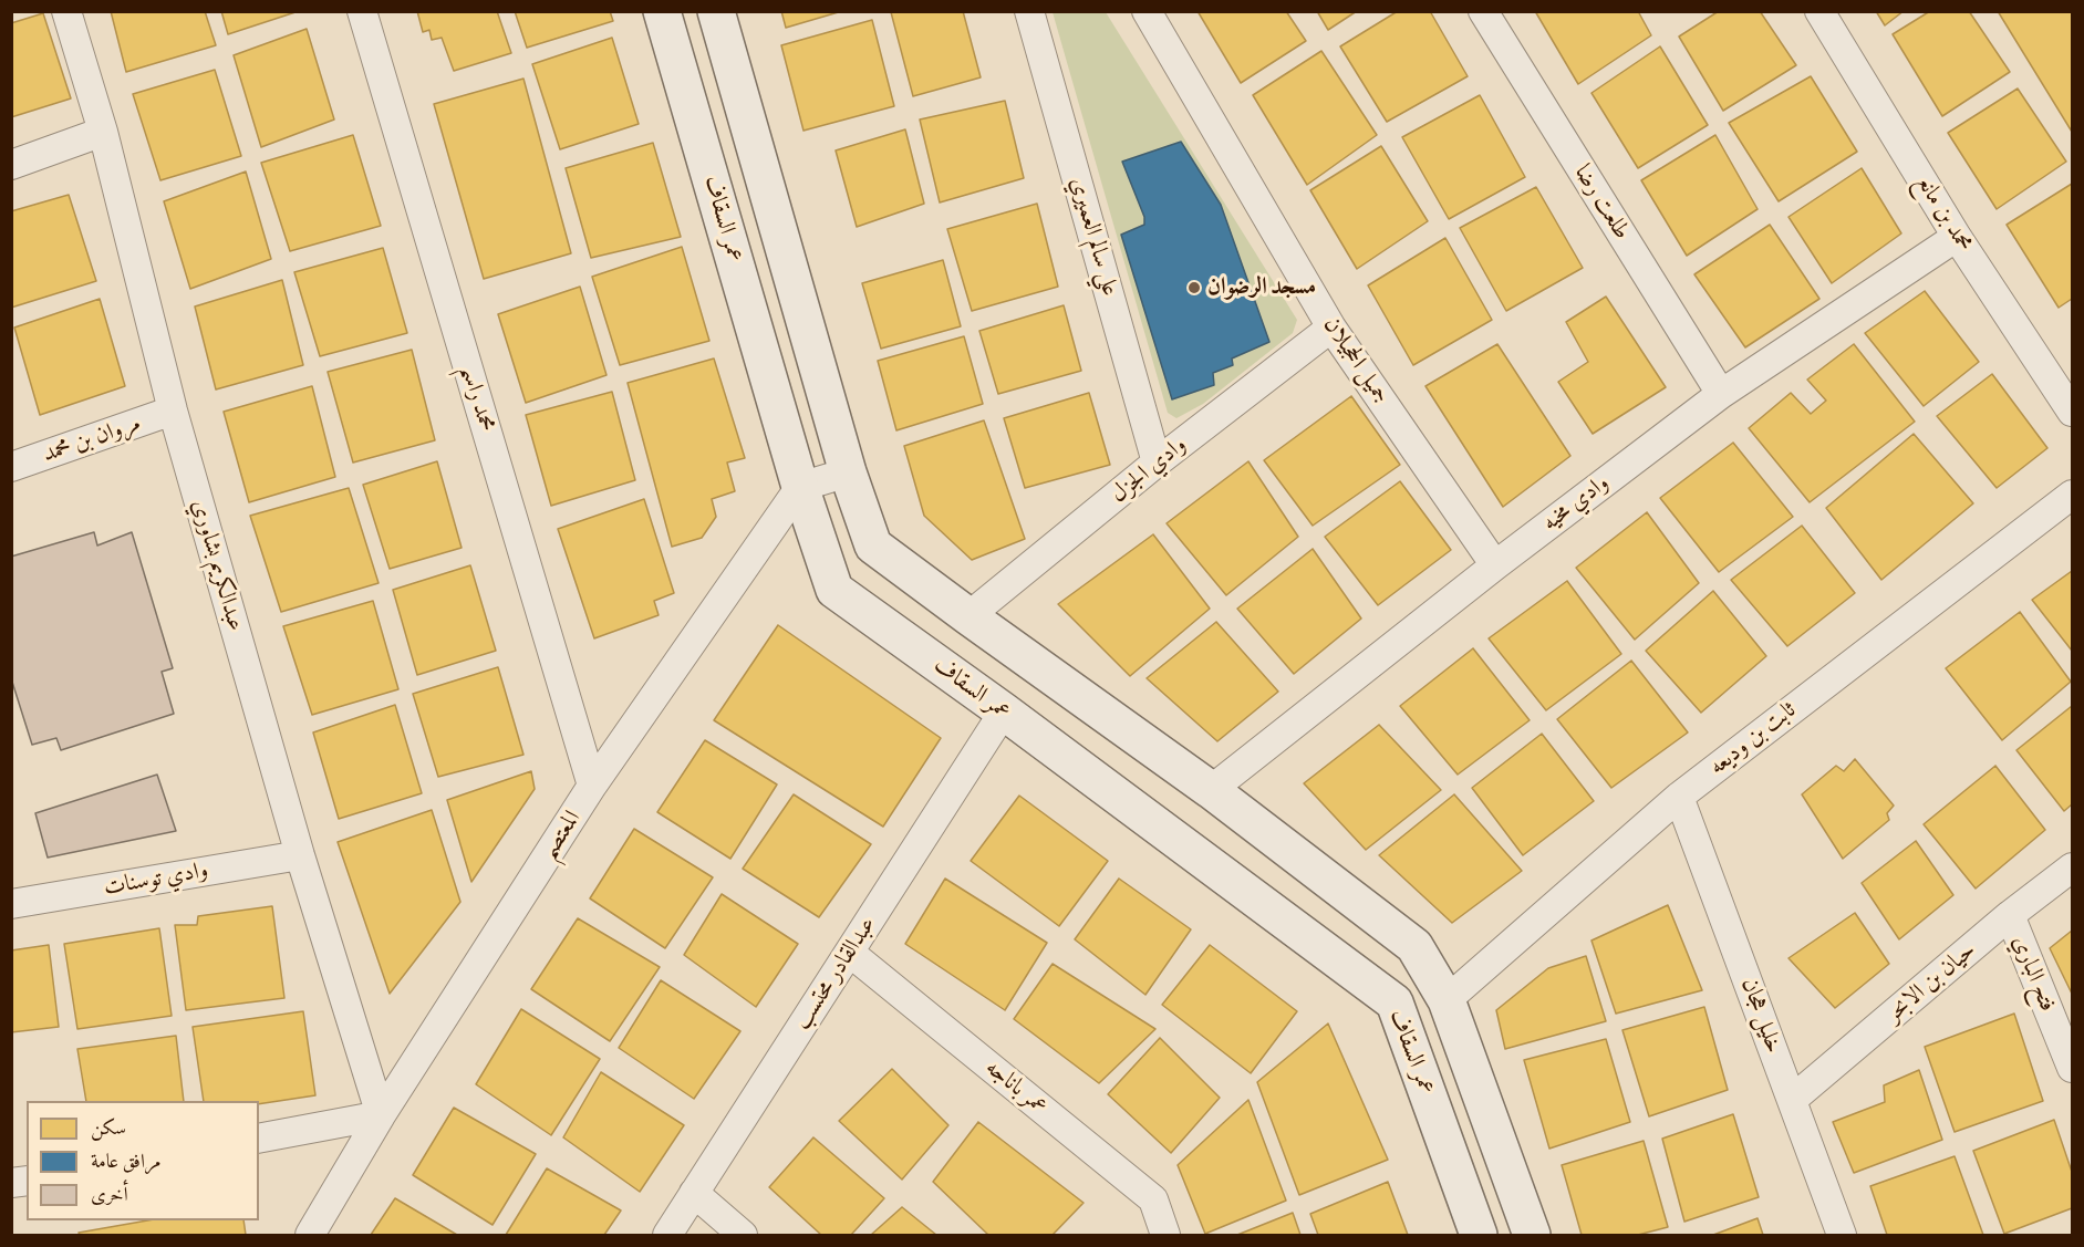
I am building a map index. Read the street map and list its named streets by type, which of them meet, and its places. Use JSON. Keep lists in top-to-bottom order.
{
  "streets": {
    "street": [
      "طلعت رضا",
      "محمد بن مانع",
      "عمر السقاف",
      "علي سالم العميري",
      "جميل الحجيلان",
      "محمد راسم",
      "مروان بن محمد",
      "وادي الجزل",
      "وادي مخيه",
      "عبدالكريم بشاوري",
      "ثابت بن وديعه",
      "المعتصم",
      "وادي توسنات",
      "عبدالقادر محتسب",
      "فتح الباري",
      "حيان بن الابحر",
      "خليل هجان",
      "عمر باناجه"
    ]
  },
  "crossings": [
    ["طلعت رضا", "وادي مخيه"],
    ["محمد بن مانع", "وادي مخيه"],
    ["عمر السقاف", "المعتصم"],
    ["عمر السقاف", "عبدالقادر محتسب"],
    ["علي سالم العميري", "وادي الجزل"],
    ["جميل الحجيلان", "وادي الجزل"],
    ["جميل الحجيلان", "وادي مخيه"],
    ["محمد راسم", "المعتصم"],
    ["مروان بن محمد", "عبدالكريم بشاوري"],
    ["عبدالكريم بشاوري", "المعتصم"],
    ["عبدالكريم بشاوري", "وادي توسنات"],
    ["ثابت بن وديعه", "خليل هجان"],
    ["عبدالقادر محتسب", "عمر باناجه"],
    ["فتح الباري", "حيان بن الابحر"],
    ["حيان بن الابحر", "خليل هجان"]
  ],
  "places": ["مسجد الرضوان"],
  "legend": ["سكن", "مرافق عامة", "أخرى"]
}
